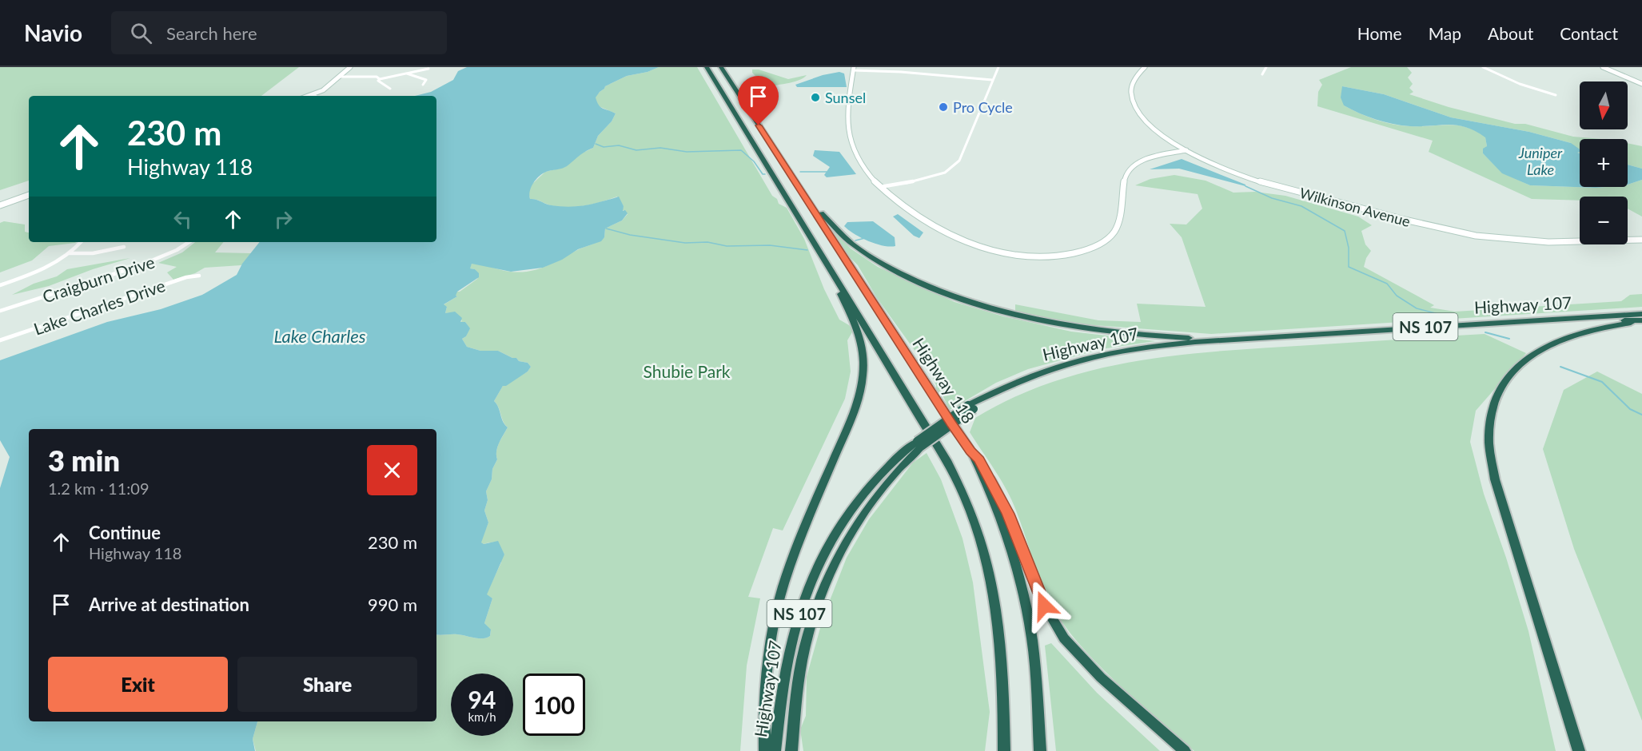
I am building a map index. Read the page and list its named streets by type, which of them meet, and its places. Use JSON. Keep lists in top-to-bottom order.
{
  "streets": {
    "highway": ["Highway 107", "NS 107", "Highway 118"],
    "street": ["Wilkinson Avenue", "Craigburn Drive", "Lake Charles Drive"]
  },
  "water": ["Juniper Lake", "Lake Charles"],
  "parks": ["Shubie Park"],
  "places": ["Sunsel", "Pro Cycle"],
  "north": "bottom",
  "page": {
    "header": "Navio",
    "search": "Search here",
    "nav": [
      "Home",
      "Map",
      "About",
      "Contact"
    ],
    "map_buttons": ["+", "−"],
    "turn": ["230 m", "Highway 118"],
    "heading": ["3 min", "1.2 km · 11:09"],
    "list": [
      {
        "name": "Continue",
        "note": "Highway 118",
        "value": "230 m"
      },
      {
        "name": "Arrive at destination",
        "value": "990 m"
      }
    ],
    "buttons": ["Exit", "Share"],
    "speed": "94 km/h",
    "limit": "100"
  }
}
